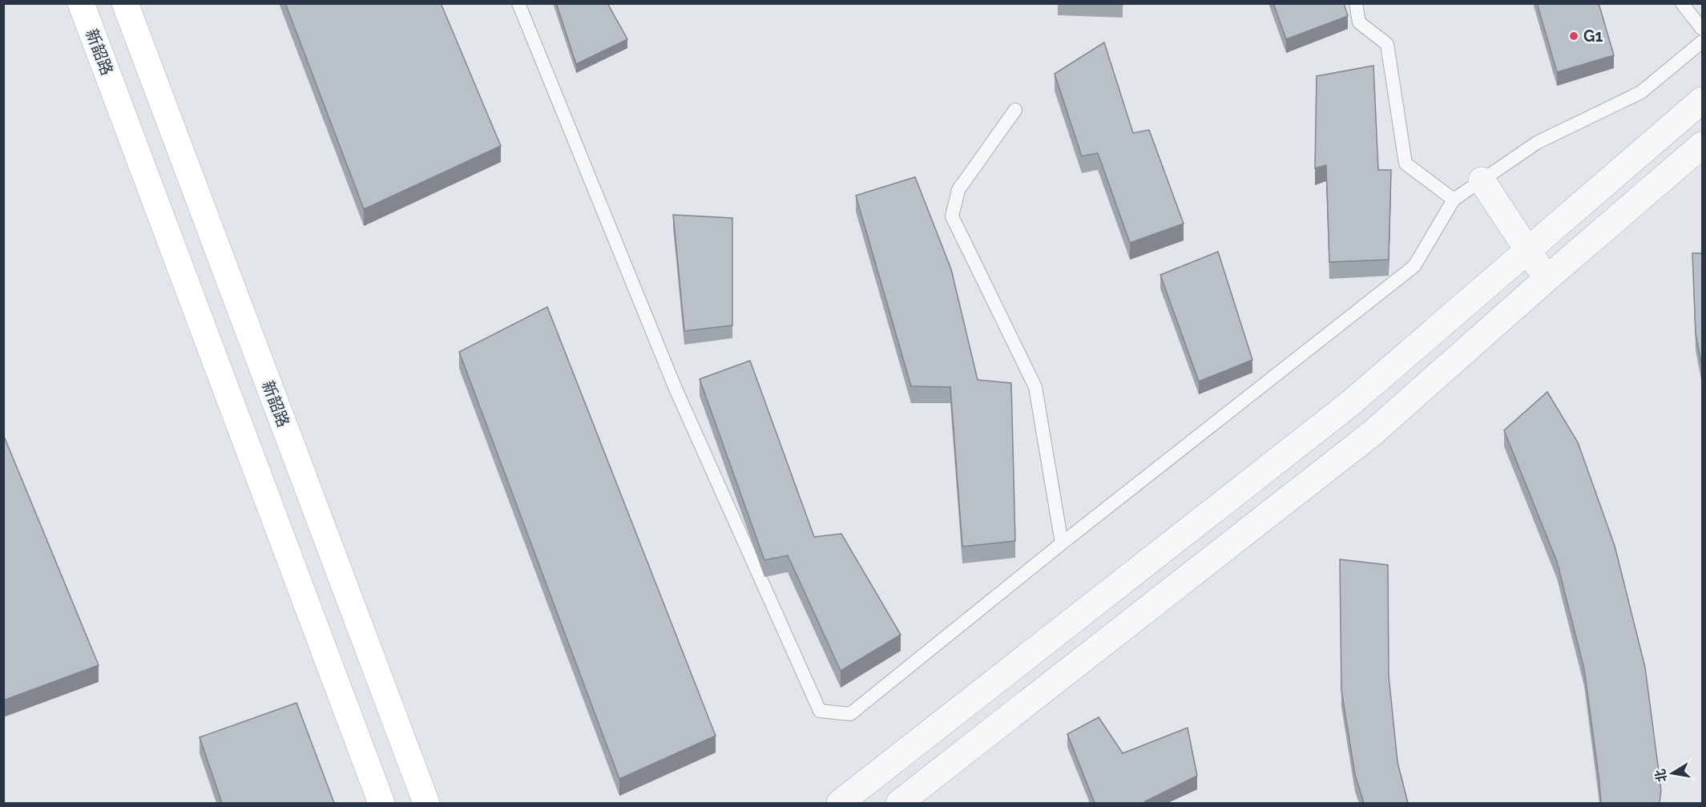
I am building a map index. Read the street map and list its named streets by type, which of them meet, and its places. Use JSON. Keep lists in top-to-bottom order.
{
  "streets": {
    "main road": ["新韶路"]
  },
  "places": ["G1"],
  "north": "left"
}
